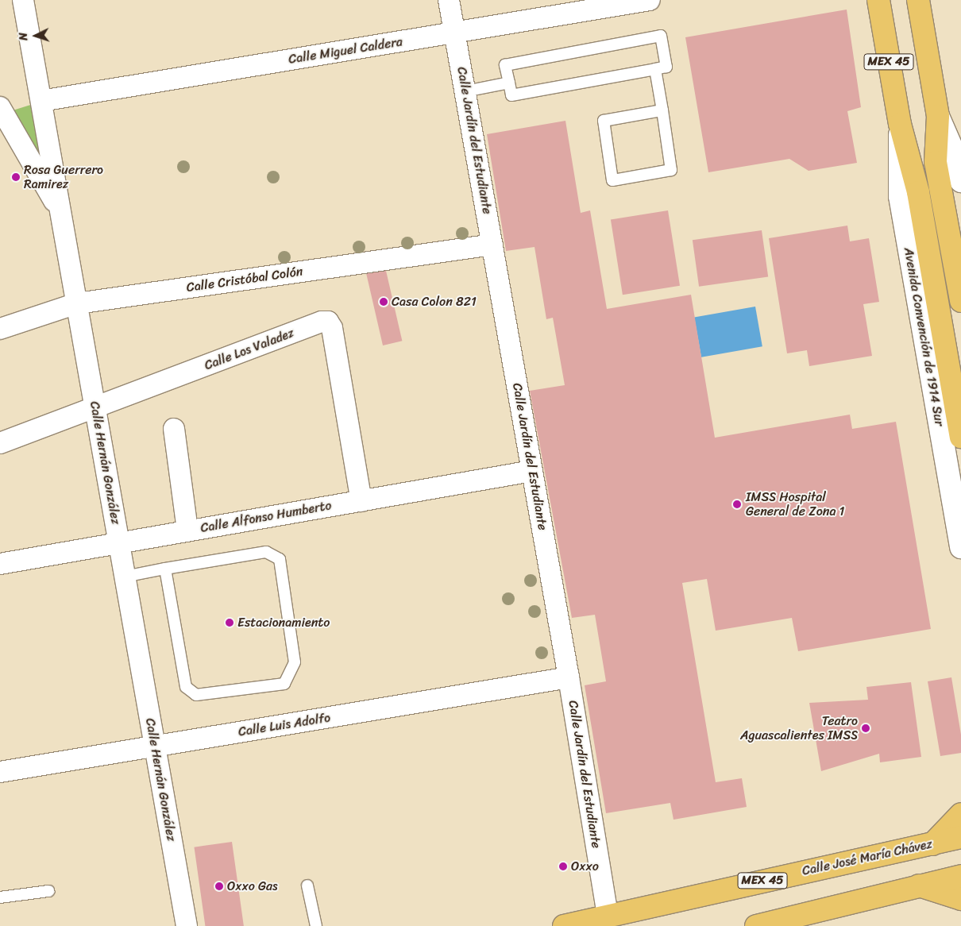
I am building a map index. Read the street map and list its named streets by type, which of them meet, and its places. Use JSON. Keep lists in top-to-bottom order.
{
  "streets": {
    "main road": ["MEX 45", "Avenida Convención de 1914 Sur", "Calle José María Chávez"],
    "street": [
      "Calle Miguel Caldera",
      "Calle Jardín del Estudiante",
      "Calle Cristóbal Colón",
      "Calle Los Valadez",
      "Calle Hernán González",
      "Calle Alfonso Humberto",
      "Calle Luis Adolfo"
    ]
  },
  "crossings": [
    ["Calle Miguel Caldera", "Calle Jardín del Estudiante"],
    ["Calle Miguel Caldera", "Calle Hernán González"],
    ["Calle Jardín del Estudiante", "Calle Cristóbal Colón"],
    ["Calle Jardín del Estudiante", "Calle Alfonso Humberto"],
    ["Calle Jardín del Estudiante", "Calle Luis Adolfo"],
    ["Calle Jardín del Estudiante", "Calle José María Chávez"],
    ["Calle Cristóbal Colón", "Calle Hernán González"],
    ["Calle Los Valadez", "Calle Hernán González"],
    ["Calle Los Valadez", "Calle Alfonso Humberto"],
    ["Calle Hernán González", "Calle Alfonso Humberto"],
    ["Calle Hernán González", "Calle Luis Adolfo"]
  ],
  "places": [
    "Rosa Guerrero Ramirez",
    "Casa Colon 821",
    "IMSS Hospital General de Zona 1",
    "Estacionamiento",
    "Teatro Aguascalientes IMSS",
    "Oxxo",
    "Oxxo Gas"
  ],
  "north": "left"
}
